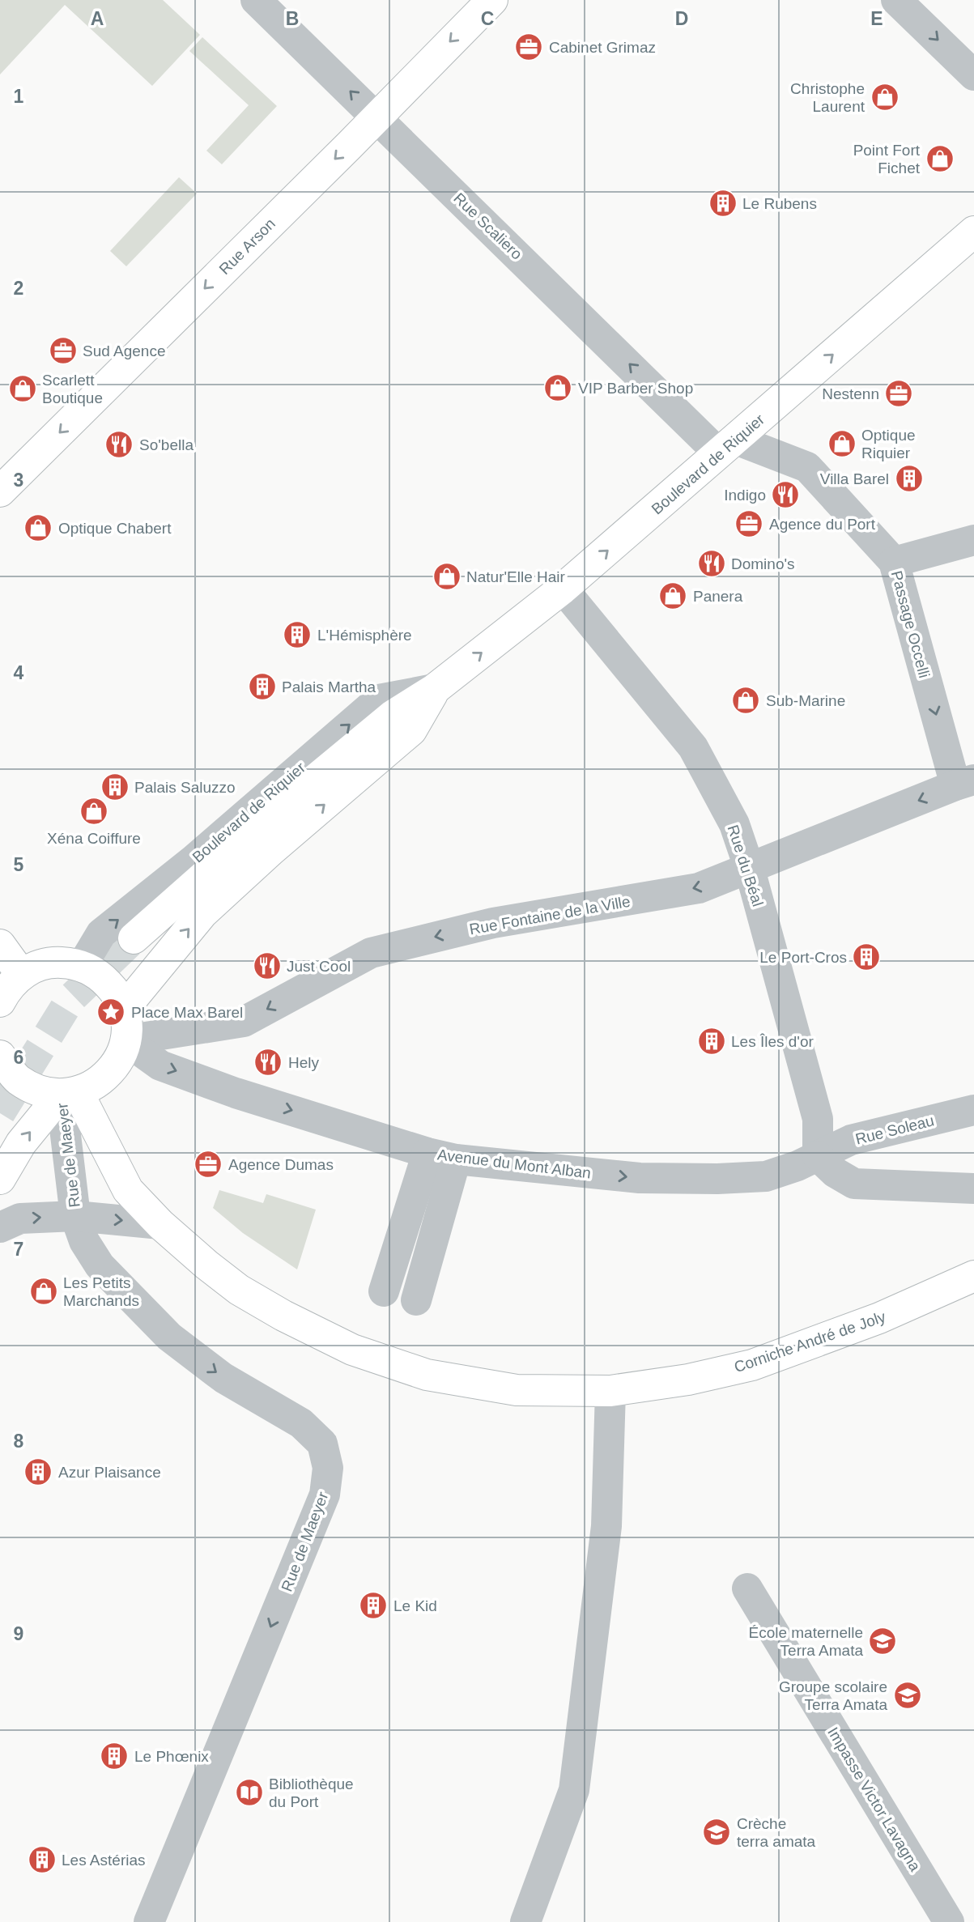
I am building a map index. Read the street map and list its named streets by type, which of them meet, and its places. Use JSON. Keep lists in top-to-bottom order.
{
  "streets": {
    "main road": ["Rue Arson", "Boulevard de Riquier", "Corniche André de Joly"],
    "street": [
      "Rue Scaliero",
      "Passage Occelli",
      "Rue du Béal",
      "Rue Fontaine de la Ville",
      "Rue Soleau",
      "Rue de Maeyer",
      "Avenue du Mont Alban",
      "Impasse Victor Lavagna"
    ]
  },
  "crossings": [
    ["Rue Scaliero", "Rue Arson"],
    ["Rue Scaliero", "Boulevard de Riquier"],
    ["Rue Scaliero", "Passage Occelli"],
    ["Boulevard de Riquier", "Passage Occelli"],
    ["Boulevard de Riquier", "Rue du Béal"],
    ["Passage Occelli", "Rue Fontaine de la Ville"],
    ["Rue du Béal", "Rue Fontaine de la Ville"],
    ["Rue du Béal", "Rue Soleau"],
    ["Rue du Béal", "Avenue du Mont Alban"],
    ["Rue Fontaine de la Ville", "Avenue du Mont Alban"],
    ["Rue Soleau", "Avenue du Mont Alban"],
    ["Rue de Maeyer", "Corniche André de Joly"]
  ],
  "one_way": [
    "Rue Scaliero",
    "Rue Arson",
    "Boulevard de Riquier",
    "Passage Occelli",
    "Rue Fontaine de la Ville",
    "Avenue du Mont Alban"
  ],
  "places": {
    "office": [
      "Cabinet Grimaz",
      "Sud Agence",
      "Nestenn",
      "Agence du Port",
      "Agence Dumas"
    ],
    "shop": [
      "Christophe Laurent",
      "Point Fort Fichet",
      "VIP Barber Shop",
      "Scarlett Boutique",
      "Optique Riquier",
      "Optique Chabert",
      "Natur'Elle Hair",
      "Panera",
      "Sub-Marine",
      "Xéna Coiffure",
      "Les Petits Marchands"
    ],
    "building": [
      "Le Rubens",
      "Villa Barel",
      "L'Hémisphère",
      "Palais Martha",
      "Palais Saluzzo",
      "Le Port-Cros",
      "Les Îles d'or",
      "Azur Plaisance",
      "Le Kid",
      "Le Phœnix",
      "Les Astérias"
    ],
    "restaurant": [
      "So'bella",
      "Indigo",
      "Domino's",
      "Just Cool",
      "Hely"
    ],
    "place": ["Place Max Barel"],
    "school or university": ["École maternelle Terra Amata", "Groupe scolaire Terra Amata", "Crèche terra amata"],
    "library": ["Bibliothèque du Port"]
  },
  "grid": {
    "columns": [
      "A",
      "B",
      "C",
      "D",
      "E"
    ],
    "rows": [
      "1",
      "2",
      "3",
      "4",
      "5",
      "6",
      "7",
      "8",
      "9"
    ]
  }
}
